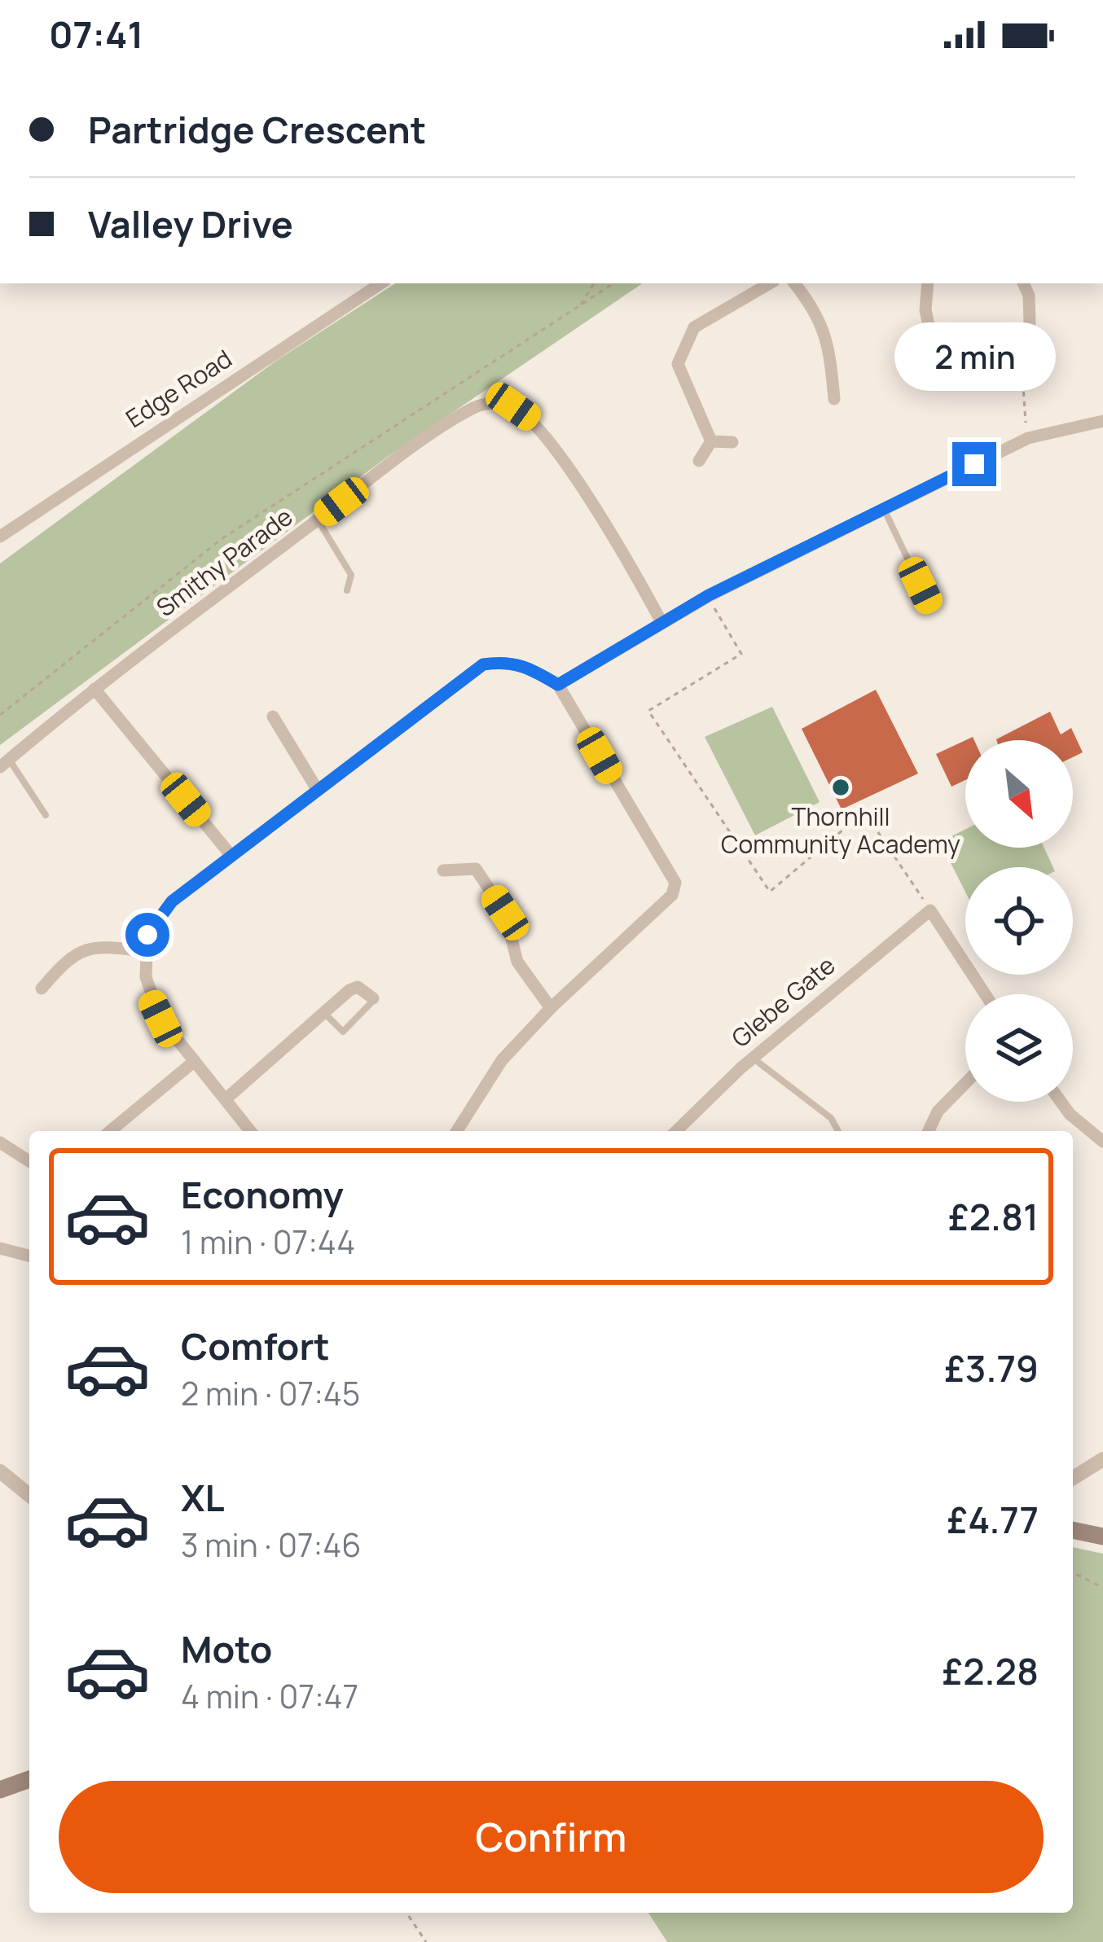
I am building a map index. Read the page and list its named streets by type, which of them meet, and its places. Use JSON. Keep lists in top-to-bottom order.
{
  "streets": {
    "street": ["Edge Road", "Smithy Parade", "Glebe Gate"]
  },
  "places": ["Thornhill Community Academy"],
  "north": "bottom right",
  "page": {
    "status": "07:41",
    "banner": ["Partridge Crescent", "Valley Drive"],
    "bubble": "2 min",
    "list": [
      {
        "name": "Economy",
        "note": "1 min · 07:44",
        "value": "£2.81"
      },
      {
        "name": "Comfort",
        "note": "2 min · 07:45",
        "value": "£3.79"
      },
      {
        "name": "XL",
        "note": "3 min · 07:46",
        "value": "£4.77"
      },
      {
        "name": "Moto",
        "note": "4 min · 07:47",
        "value": "£2.28"
      }
    ],
    "buttons": "Confirm"
  }
}
